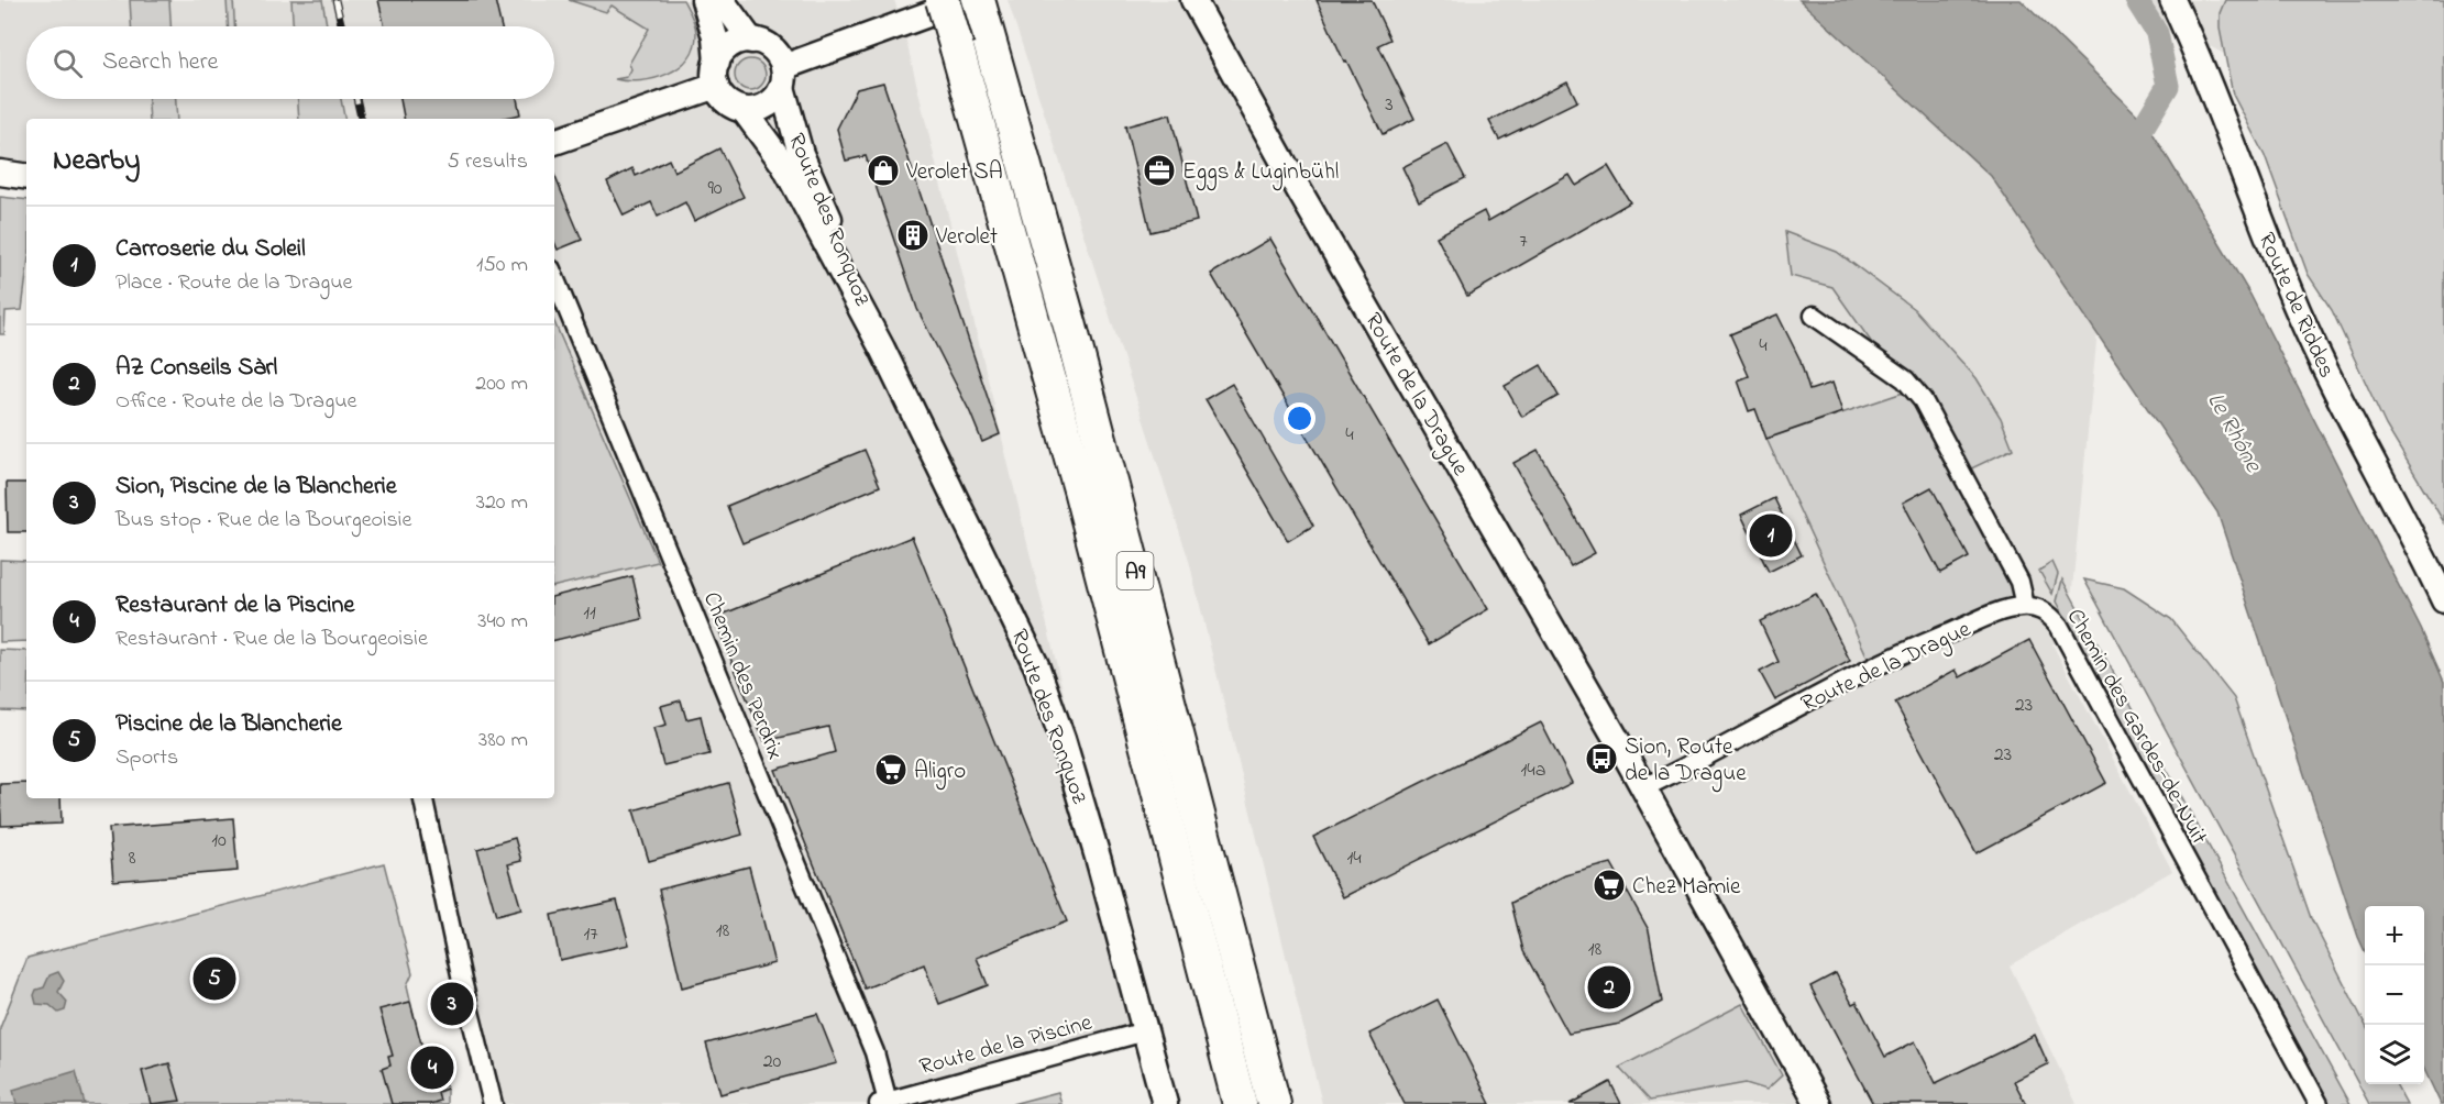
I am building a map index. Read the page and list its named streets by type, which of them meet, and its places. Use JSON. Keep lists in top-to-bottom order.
{
  "streets": {
    "highway": ["A9"],
    "street": [
      "Route des Ronquoz",
      "Route de Riddes",
      "Route de la Drague",
      "Chemin des Perdrix",
      "Chemin des Gardes-de-Nuit",
      "Route de la Piscine"
    ]
  },
  "crossings": [
    ["Route des Ronquoz", "Route de la Piscine"],
    ["Route de la Drague", "Chemin des Gardes-de-Nuit"],
    ["Chemin des Perdrix", "Route de la Piscine"]
  ],
  "water": ["Le Rhône"],
  "places": {
    "shop": ["Verolet SA"],
    "office": ["Eggs & Luginbühl"],
    "building": ["Verolet"],
    "bus stop": ["Sion, Route de la Drague"],
    "supermarket": ["Aligro", "Chez Mamie"]
  },
  "house_numbers": [
    "3",
    "90",
    "7",
    "4",
    "4",
    "11",
    "23",
    "23",
    "14a",
    "10",
    "8",
    "14",
    "18",
    "17",
    "18",
    "20"
  ],
  "page": {
    "search": "Search here",
    "heading": ["Nearby", "5 results"],
    "list": [
      {
        "mark": "1",
        "name": "Carroserie du Soleil",
        "note": "Place · Route de la Drague",
        "value": "150 m"
      },
      {
        "mark": "2",
        "name": "AZ Conseils Sàrl",
        "note": "Office · Route de la Drague",
        "value": "200 m"
      },
      {
        "mark": "3",
        "name": "Sion, Piscine de la Blancherie",
        "note": "Bus stop · Rue de la Bourgeoisie",
        "value": "320 m"
      },
      {
        "mark": "4",
        "name": "Restaurant de la Piscine",
        "note": "Restaurant · Rue de la Bourgeoisie",
        "value": "340 m"
      },
      {
        "mark": "5",
        "name": "Piscine de la Blancherie",
        "note": "Sports",
        "value": "380 m"
      }
    ],
    "pins": [
      "1",
      "5",
      "2",
      "3",
      "4"
    ],
    "map_buttons": ["+", "−"]
  }
}
